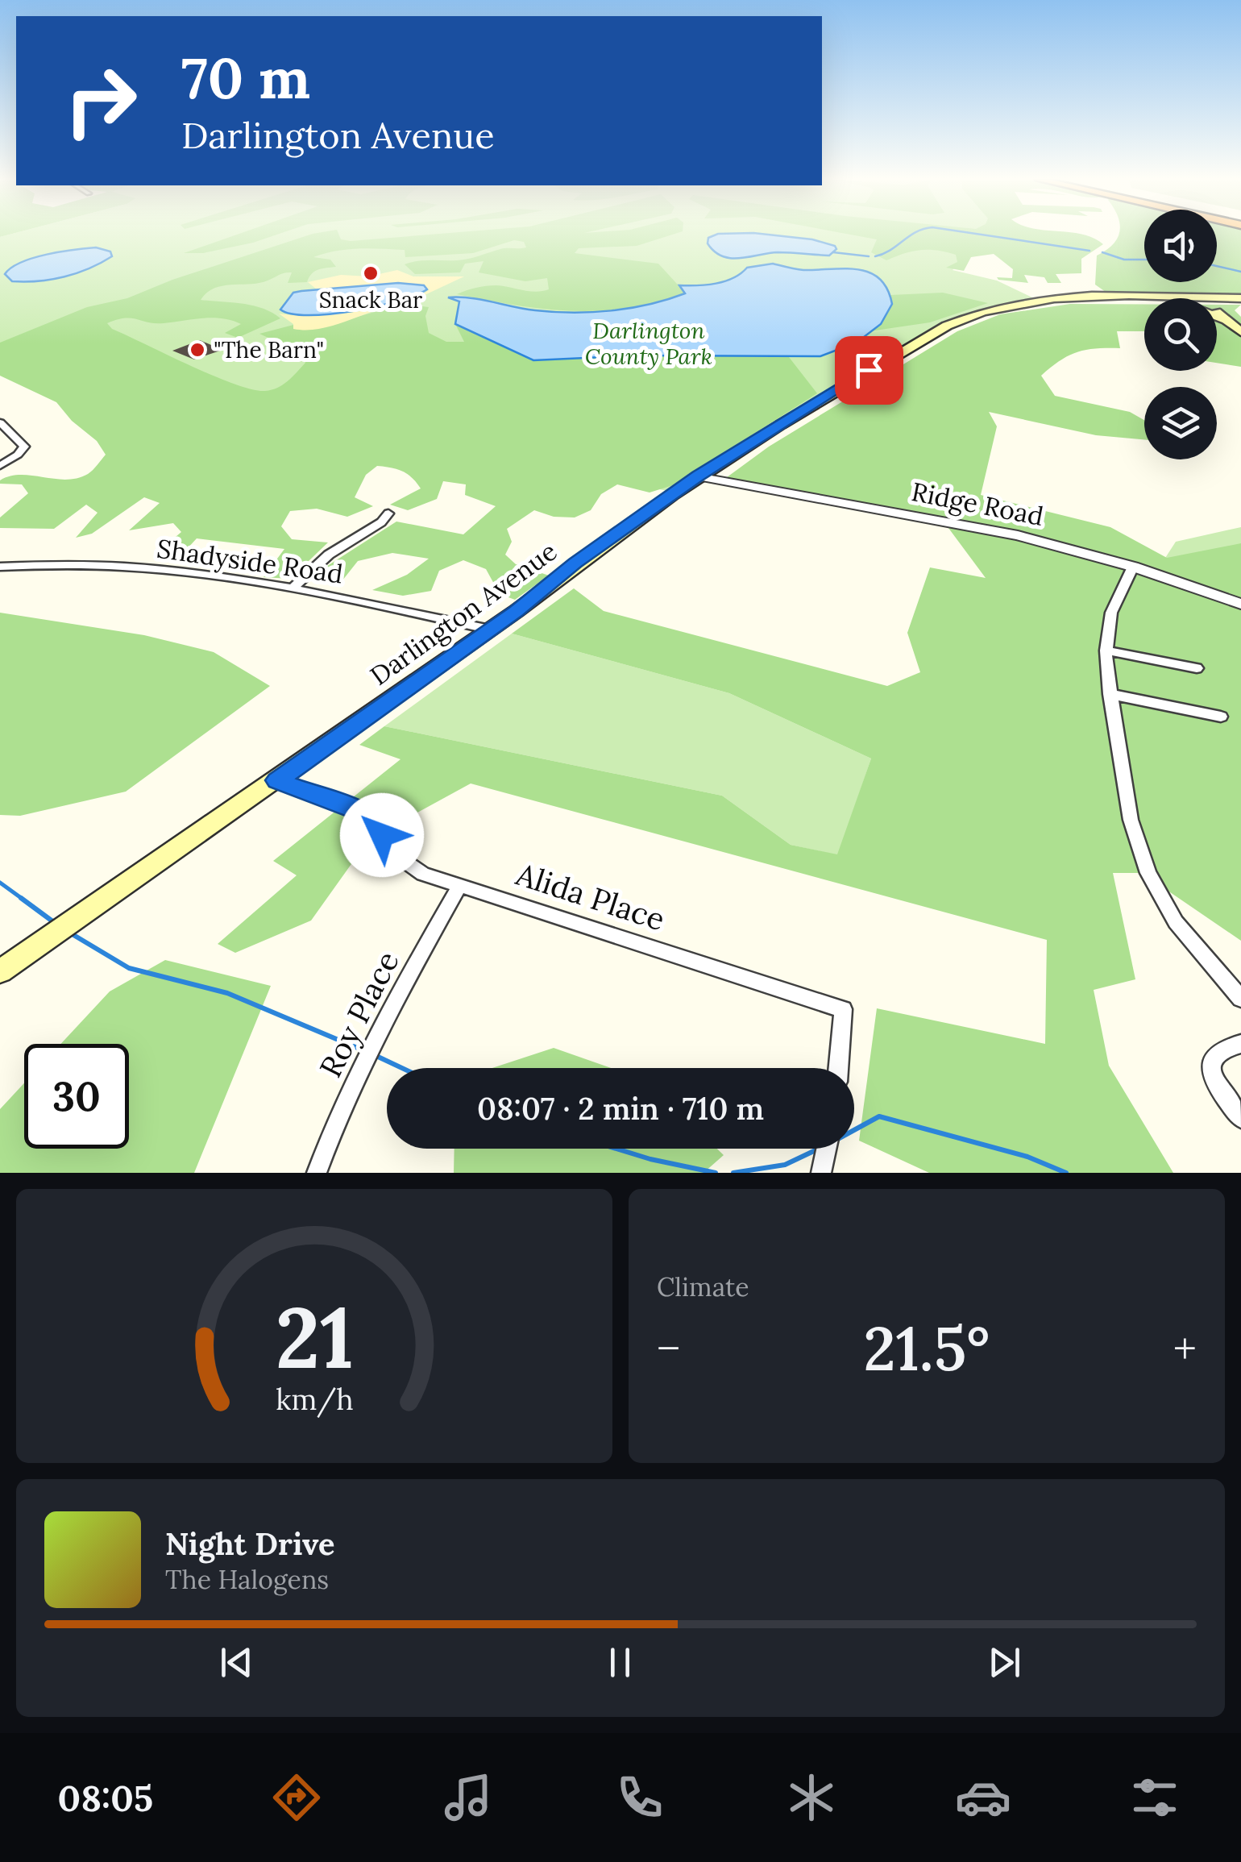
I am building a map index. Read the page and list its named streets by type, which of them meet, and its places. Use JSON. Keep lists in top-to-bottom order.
{
  "streets": {
    "main road": ["Darlington Avenue"],
    "street": [
      "Ridge Road",
      "Shadyside Road",
      "Alida Place",
      "Roy Place"
    ]
  },
  "crossings": [
    ["Ridge Road", "Darlington Avenue"],
    ["Shadyside Road", "Darlington Avenue"],
    ["Darlington Avenue", "Alida Place"],
    ["Alida Place", "Roy Place"]
  ],
  "parks": ["Darlington County Park"],
  "places": ["Snack Bar", "\"The Barn\""],
  "page": {
    "turn": ["70 m", "Darlington Avenue"],
    "limit": "30",
    "trip": "08:07 · 2 min · 710 m",
    "tile": "Climate",
    "heat": ["−", "21.5°", "+"],
    "song": ["Night Drive", "The Halogens"],
    "tabs": "08:05",
    "gauge": ["21", "km/h"]
  }
}
